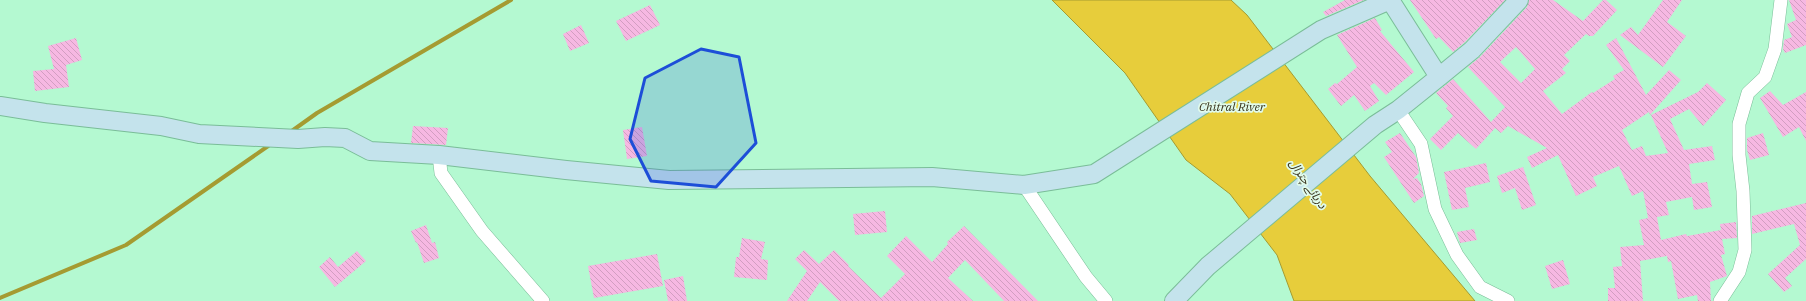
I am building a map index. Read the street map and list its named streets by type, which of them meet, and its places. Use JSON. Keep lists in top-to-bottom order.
{
  "water": ["Chitral River", "دریائے چترال"]
}
